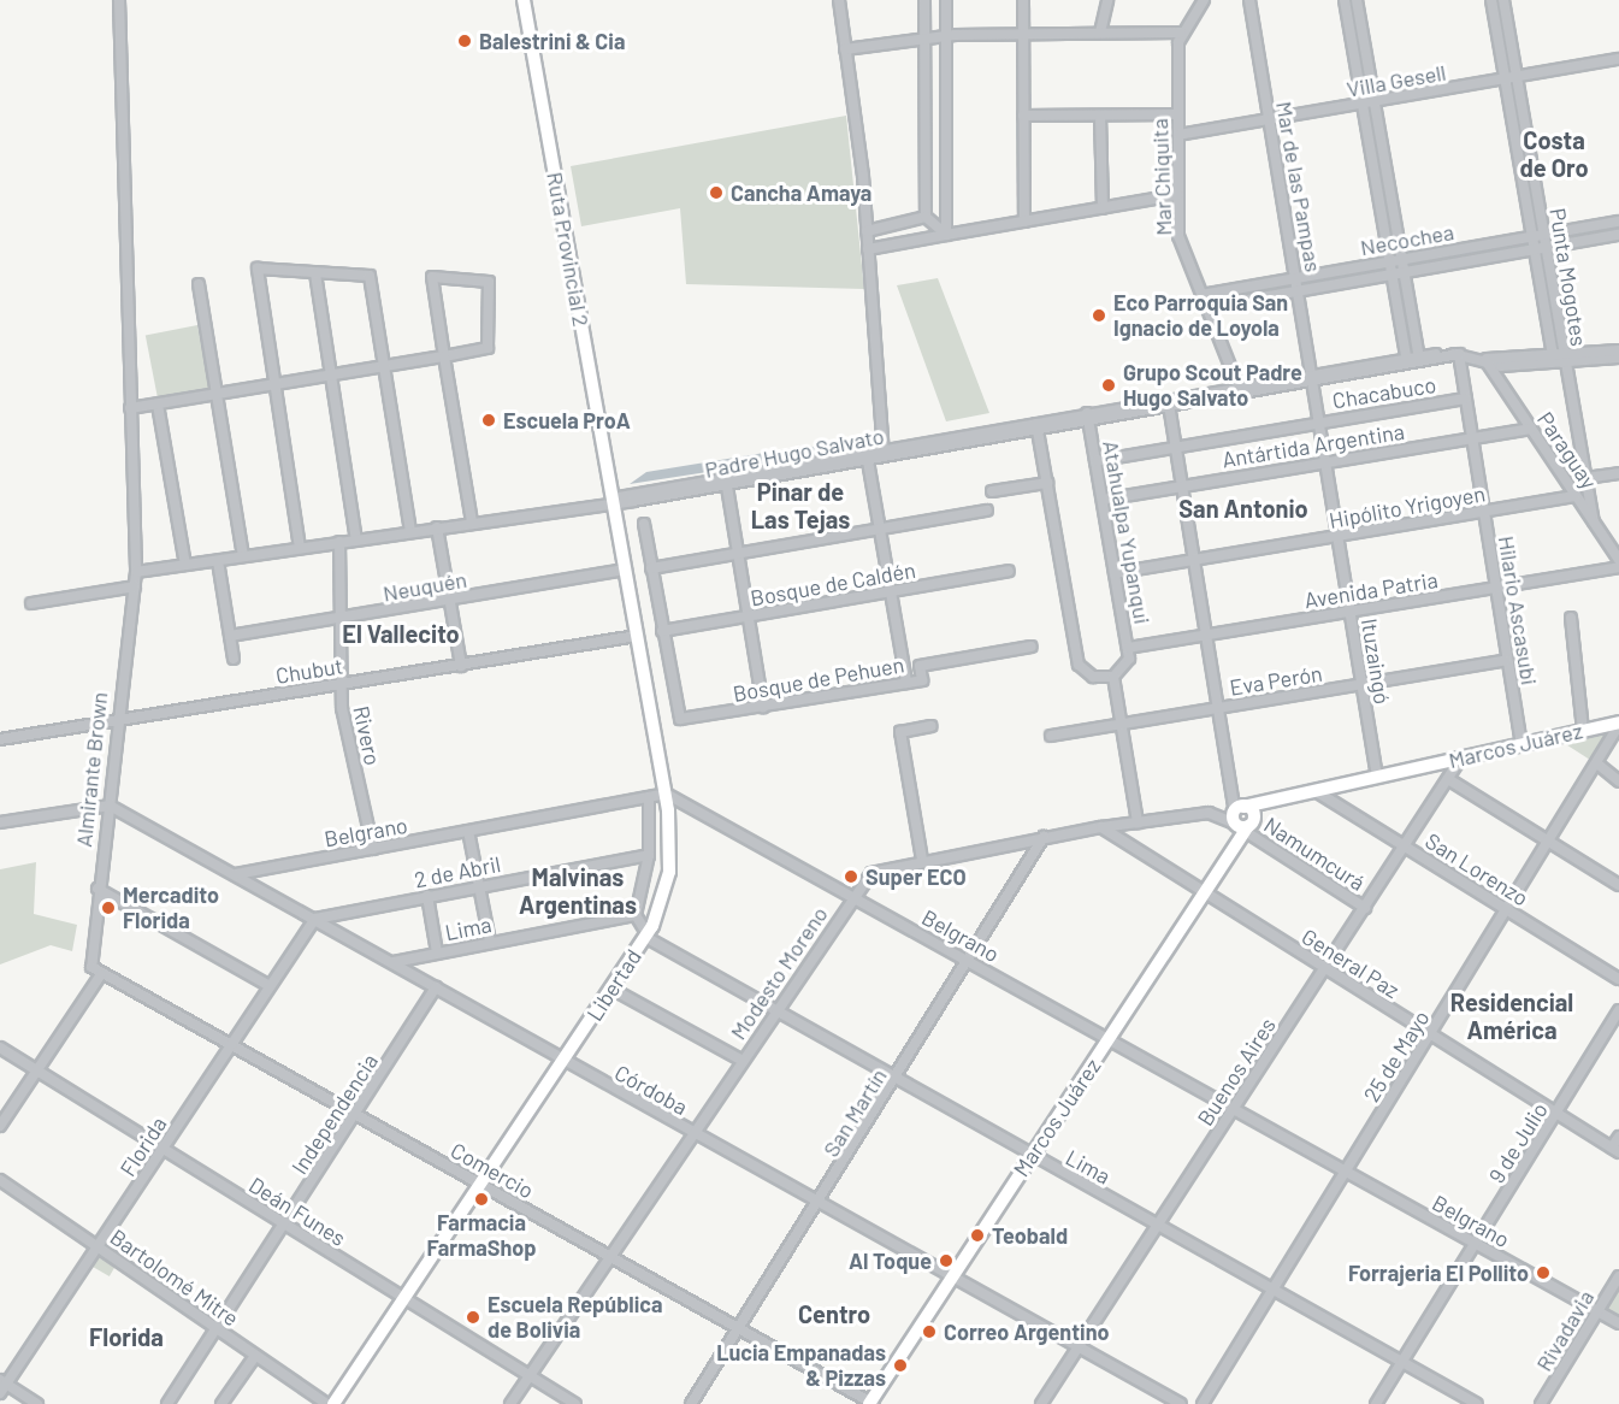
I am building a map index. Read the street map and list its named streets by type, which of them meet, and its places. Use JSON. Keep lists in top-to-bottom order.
{
  "streets": {
    "main road": ["Ruta Provincial 2", "Marcos Juárez", "Libertad"],
    "street": [
      "Villa Gesell",
      "Mar Chiquita",
      "Mar de las Pampas",
      "Necochea",
      "Punta Mogotes",
      "Chacabuco",
      "Antártida Argentina",
      "Paraguay",
      "Padre Hugo Salvato",
      "Hipólito Yrigoyen",
      "Atahualpa Yupanqui",
      "Bosque de Caldén",
      "Neuquén",
      "Avenida Patria",
      "Hilario Ascasubi",
      "Ituzaingó",
      "Chubut",
      "Bosque de Pehuen",
      "Eva Perón",
      "Rivero",
      "Almirante Brown",
      "Belgrano",
      "Namumcurá",
      "San Lorenzo",
      "2 de Abril",
      "Lima",
      "General Paz",
      "Modesto Moreno",
      "25 de Mayo",
      "Buenos Aires",
      "Córdoba",
      "San Martín",
      "Independencia",
      "9 de Julio",
      "Florida",
      "Comercio",
      "Deán Funes",
      "Bartolomé Mitre",
      "Rivadavia"
    ]
  },
  "crossings": [
    ["Villa Gesell", "Mar Chiquita"],
    ["Villa Gesell", "Mar de las Pampas"],
    ["Villa Gesell", "Punta Mogotes"],
    ["Mar Chiquita", "Necochea"],
    ["Mar Chiquita", "Padre Hugo Salvato"],
    ["Mar de las Pampas", "Necochea"],
    ["Mar de las Pampas", "Padre Hugo Salvato"],
    ["Mar de las Pampas", "Ituzaingó"],
    ["Necochea", "Punta Mogotes"],
    ["Ruta Provincial 2", "Padre Hugo Salvato"],
    ["Ruta Provincial 2", "Libertad"],
    ["Punta Mogotes", "Padre Hugo Salvato"],
    ["Chacabuco", "Atahualpa Yupanqui"],
    ["Chacabuco", "Hilario Ascasubi"],
    ["Chacabuco", "Ituzaingó"],
    ["Antártida Argentina", "Paraguay"],
    ["Antártida Argentina", "Atahualpa Yupanqui"],
    ["Antártida Argentina", "Hilario Ascasubi"],
    ["Antártida Argentina", "Ituzaingó"],
    ["Paraguay", "Padre Hugo Salvato"],
    ["Paraguay", "Hipólito Yrigoyen"],
    ["Padre Hugo Salvato", "Atahualpa Yupanqui"],
    ["Padre Hugo Salvato", "Hilario Ascasubi"],
    ["Padre Hugo Salvato", "Ituzaingó"],
    ["Padre Hugo Salvato", "Rivero"],
    ["Padre Hugo Salvato", "Almirante Brown"],
    ["Padre Hugo Salvato", "Libertad"],
    ["Hipólito Yrigoyen", "Atahualpa Yupanqui"],
    ["Hipólito Yrigoyen", "Hilario Ascasubi"],
    ["Hipólito Yrigoyen", "Ituzaingó"],
    ["Atahualpa Yupanqui", "Avenida Patria"],
    ["Bosque de Caldén", "Bosque de Pehuen"],
    ["Neuquén", "Rivero"],
    ["Neuquén", "Libertad"],
    ["Avenida Patria", "Hilario Ascasubi"],
    ["Avenida Patria", "Ituzaingó"],
    ["Hilario Ascasubi", "Eva Perón"],
    ["Hilario Ascasubi", "Marcos Juárez"],
    ["Ituzaingó", "Eva Perón"],
    ["Ituzaingó", "Marcos Juárez"],
    ["Chubut", "Rivero"],
    ["Chubut", "Almirante Brown"],
    ["Chubut", "Libertad"],
    ["Rivero", "Belgrano"],
    ["Marcos Juárez", "Belgrano"],
    ["Marcos Juárez", "Namumcurá"],
    ["Marcos Juárez", "San Lorenzo"],
    ["Marcos Juárez", "Lima"],
    ["Marcos Juárez", "General Paz"],
    ["Marcos Juárez", "Modesto Moreno"],
    ["Marcos Juárez", "25 de Mayo"],
    ["Marcos Juárez", "Buenos Aires"],
    ["Marcos Juárez", "Córdoba"],
    ["Marcos Juárez", "Comercio"],
    ["Almirante Brown", "Córdoba"],
    ["Almirante Brown", "Comercio"],
    ["Belgrano", "Modesto Moreno"],
    ["Belgrano", "Libertad"],
    ["Belgrano", "25 de Mayo"],
    ["Belgrano", "Buenos Aires"],
    ["Belgrano", "Córdoba"],
    ["Belgrano", "San Martín"],
    ["Belgrano", "9 de Julio"],
    ["Belgrano", "Rivadavia"],
    ["Namumcurá", "Modesto Moreno"],
    ["Namumcurá", "Buenos Aires"],
    ["San Lorenzo", "25 de Mayo"],
    ["San Lorenzo", "Buenos Aires"],
    ["2 de Abril", "Córdoba"],
    ["2 de Abril", "Florida"],
    ["Lima", "Modesto Moreno"],
    ["Lima", "Libertad"],
    ["Lima", "25 de Mayo"],
    ["Lima", "Buenos Aires"],
    ["Lima", "Córdoba"],
    ["Lima", "San Martín"],
    ["Lima", "9 de Julio"],
    ["General Paz", "Modesto Moreno"],
    ["General Paz", "25 de Mayo"],
    ["General Paz", "Buenos Aires"],
    ["General Paz", "9 de Julio"],
    ["Modesto Moreno", "Córdoba"],
    ["Modesto Moreno", "San Martín"],
    ["Modesto Moreno", "Comercio"],
    ["Modesto Moreno", "Deán Funes"],
    ["Libertad", "Córdoba"],
    ["Libertad", "Comercio"],
    ["Libertad", "Deán Funes"],
    ["Buenos Aires", "Córdoba"],
    ["Córdoba", "San Martín"],
    ["Córdoba", "Independencia"],
    ["Córdoba", "Florida"],
    ["San Martín", "Comercio"],
    ["Independencia", "Comercio"],
    ["Independencia", "Deán Funes"],
    ["Independencia", "Bartolomé Mitre"],
    ["Florida", "Comercio"],
    ["Florida", "Deán Funes"],
    ["Florida", "Bartolomé Mitre"]
  ],
  "districts": [
    "Costa de Oro",
    "Pinar de Las Tejas",
    "San Antonio",
    "El Vallecito",
    "Malvinas Argentinas",
    "Residencial América",
    "Centro",
    "Florida"
  ],
  "places": [
    "Balestrini & Cia",
    "Cancha Amaya",
    "Eco Parroquia San Ignacio de Loyola",
    "Grupo Scout Padre Hugo Salvato",
    "Escuela ProA",
    "Super ECO",
    "Mercadito Florida",
    "Farmacia FarmaShop",
    "Teobald",
    "Al Toque",
    "Forrajeria El Pollito",
    "Escuela República de Bolivia",
    "Correo Argentino",
    "Lucia Empanadas & Pizzas"
  ]
}
